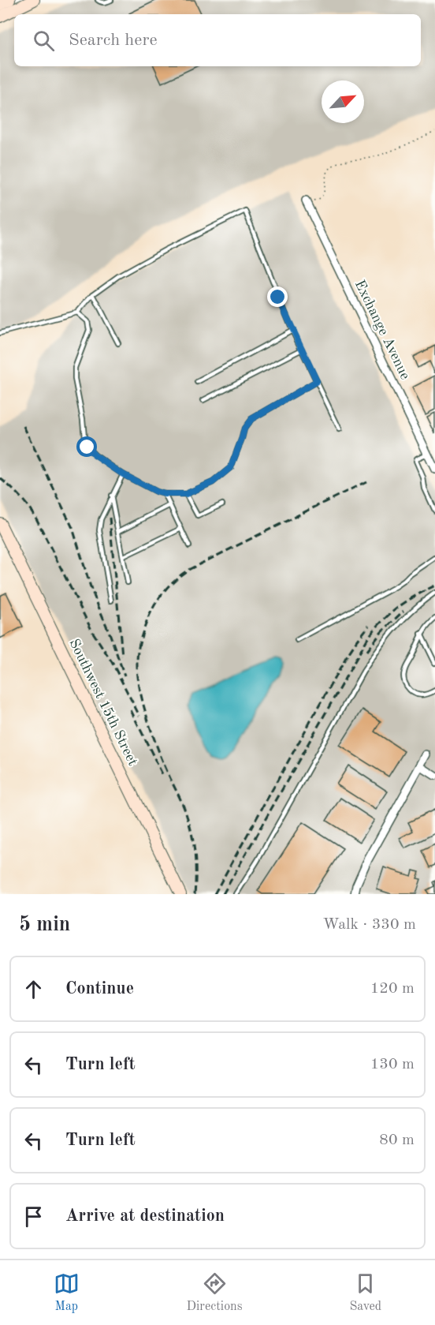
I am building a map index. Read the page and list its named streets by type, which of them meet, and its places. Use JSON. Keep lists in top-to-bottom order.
{
  "streets": {
    "main road": ["Southwest 15th Street"],
    "street": ["Exchange Avenue"]
  },
  "north": "top right",
  "page": {
    "search": "Search here",
    "heading": ["5 min", "Walk · 330 m"],
    "list": [
      ["Continue", "120 m"],
      ["Turn left", "130 m"],
      ["Turn left", "80 m"],
      "Arrive at destination"
    ],
    "nav": ["Map", "Directions", "Saved"]
  }
}
